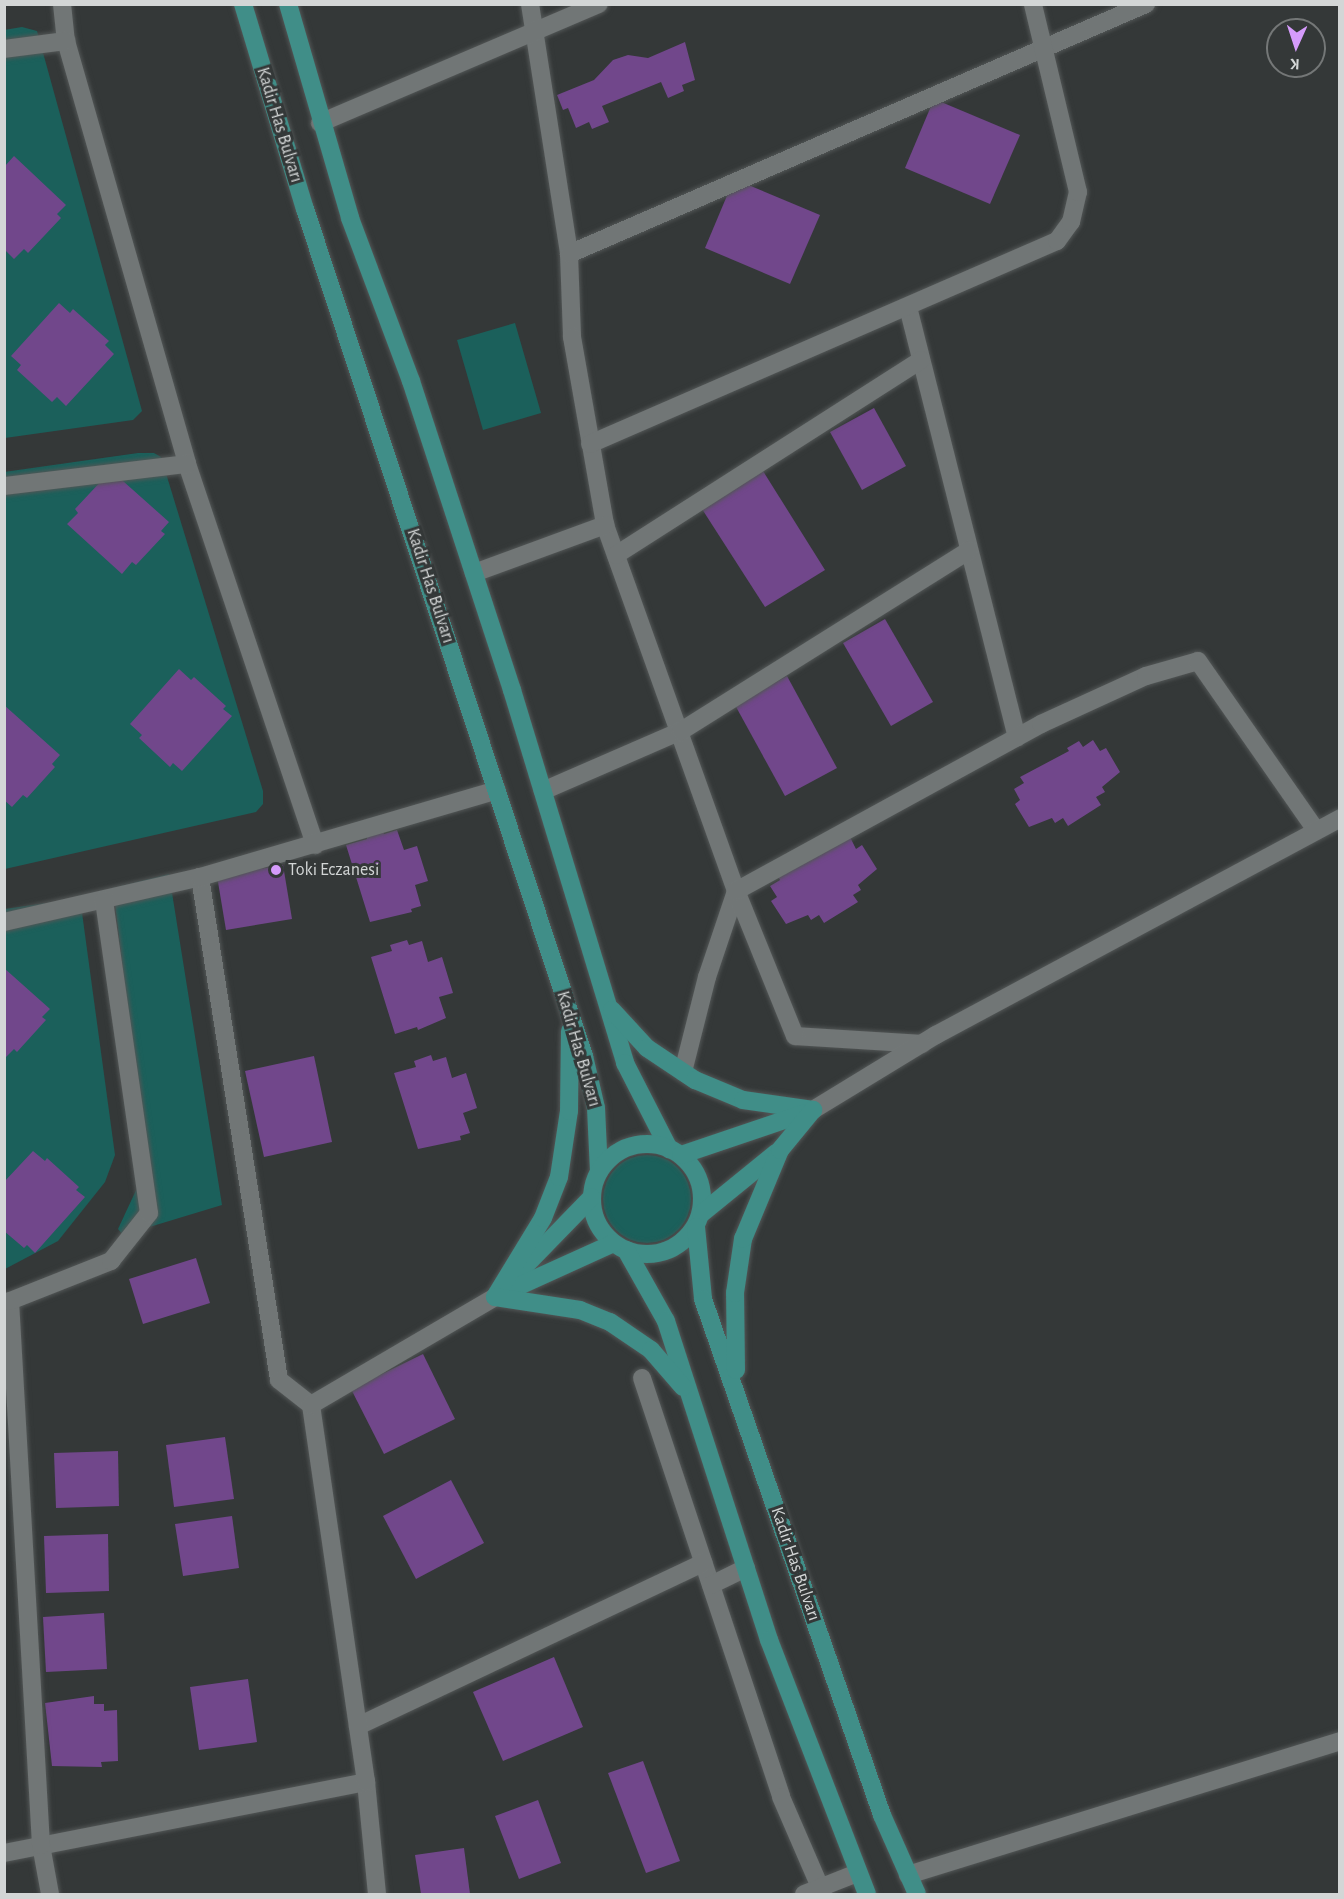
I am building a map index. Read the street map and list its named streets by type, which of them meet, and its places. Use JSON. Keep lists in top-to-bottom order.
{
  "streets": {
    "highway": ["Kadir Has Bulvarı"]
  },
  "places": ["Toki Eczanesi"],
  "north": "bottom"
}
